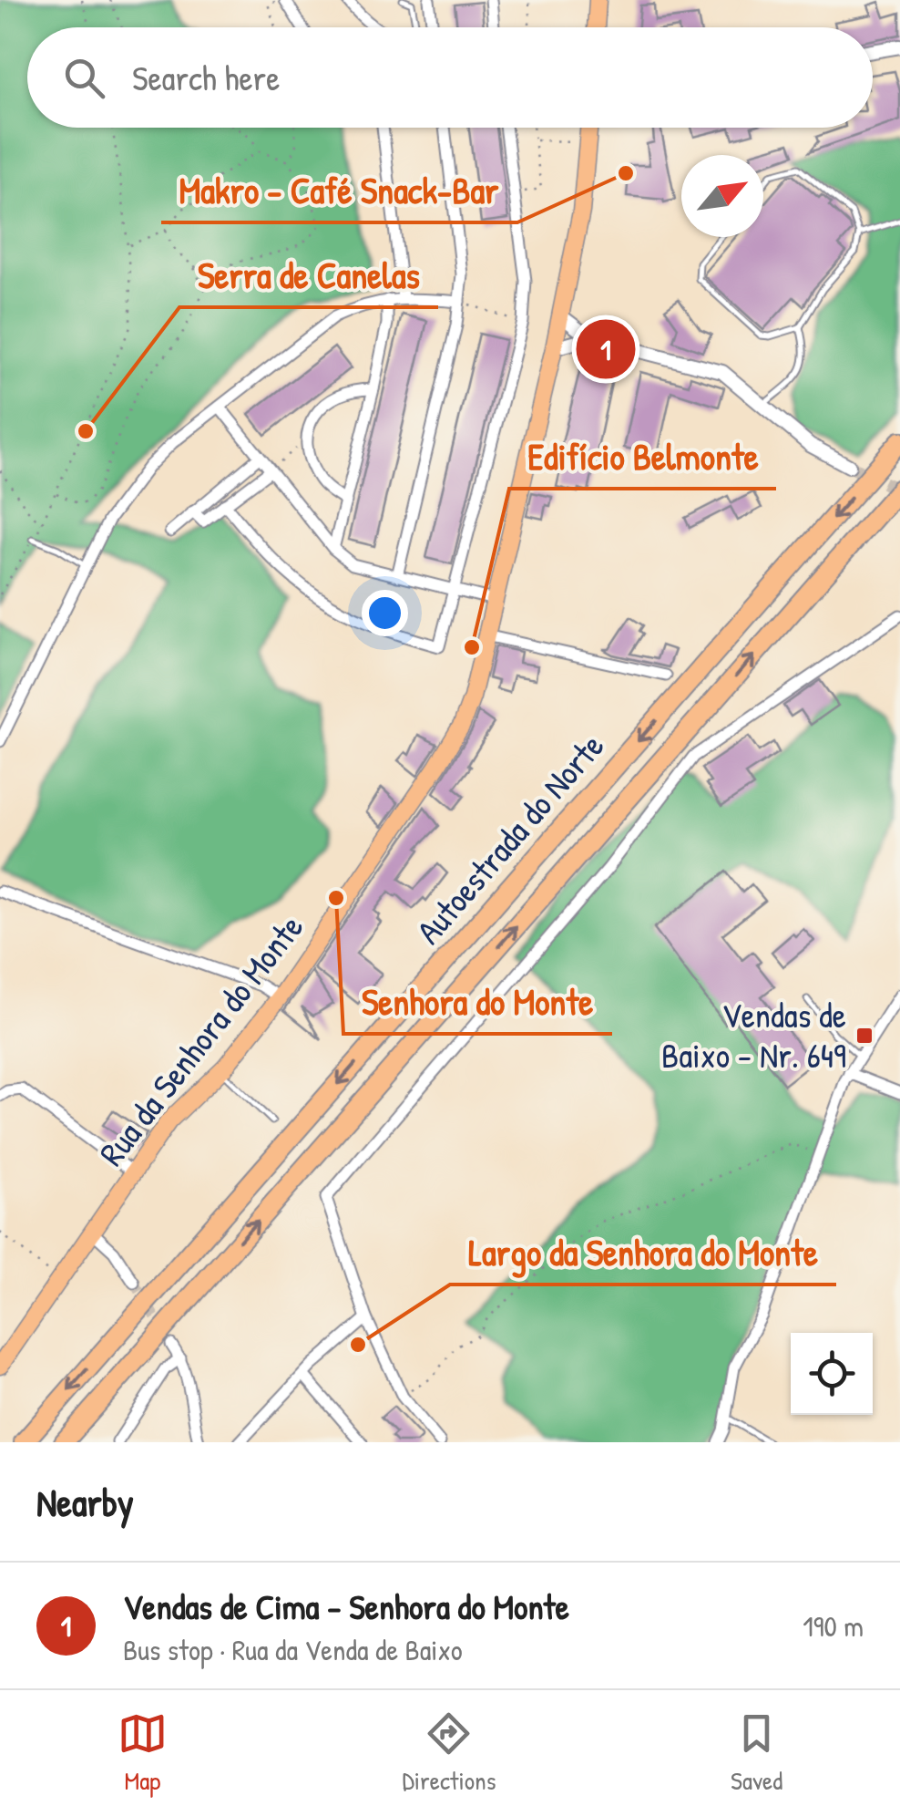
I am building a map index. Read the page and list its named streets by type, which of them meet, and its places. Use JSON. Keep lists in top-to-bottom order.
{
  "streets": {
    "highway": ["Autoestrada do Norte"],
    "main road": ["Rua da Senhora do Monte"]
  },
  "places": {
    "other": [
      "Makro - Café Snack-Bar",
      "Serra de Canelas",
      "Edifício Belmonte",
      "Senhora do Monte",
      "Largo da Senhora do Monte"
    ],
    "transit": ["Vendas de Baixo - Nr. 649"]
  },
  "north": "top right",
  "page": {
    "search": "Search here",
    "pins": "1",
    "heading": "Nearby",
    "list": [
      {
        "mark": "1",
        "name": "Vendas de Cima - Senhora do Monte",
        "note": "Bus stop · Rua da Venda de Baixo",
        "value": "190 m"
      }
    ],
    "nav": ["Map", "Directions", "Saved"]
  }
}
